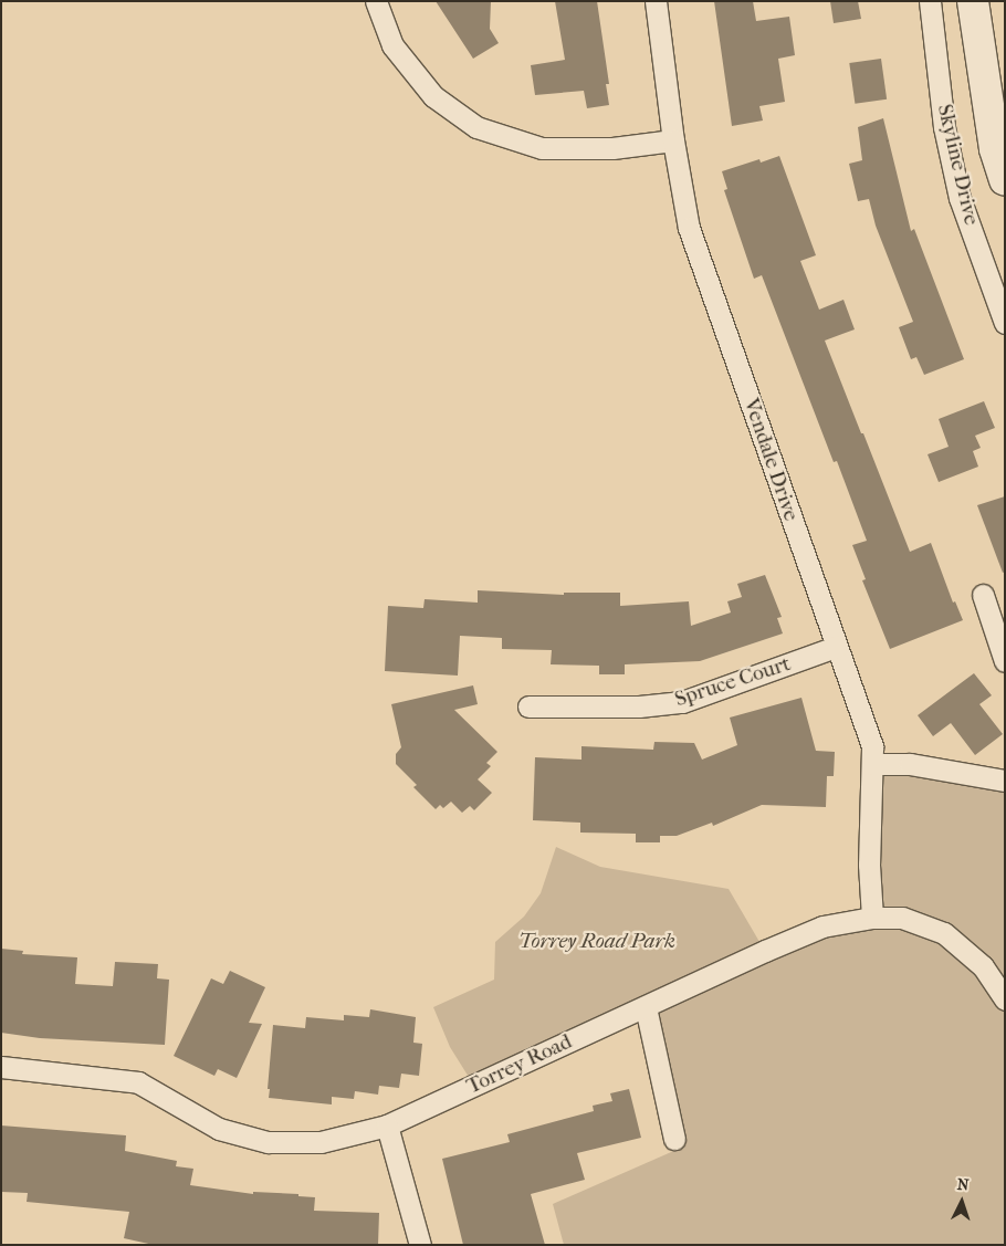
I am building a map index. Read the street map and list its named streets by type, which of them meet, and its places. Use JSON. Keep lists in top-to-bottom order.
{
  "streets": {
    "street": [
      "Skyline Drive",
      "Vendale Drive",
      "Spruce Court",
      "Torrey Road"
    ]
  },
  "crossings": [
    ["Vendale Drive", "Spruce Court"],
    ["Vendale Drive", "Torrey Road"]
  ],
  "parks": ["Torrey Road Park"],
  "north": "top"
}
